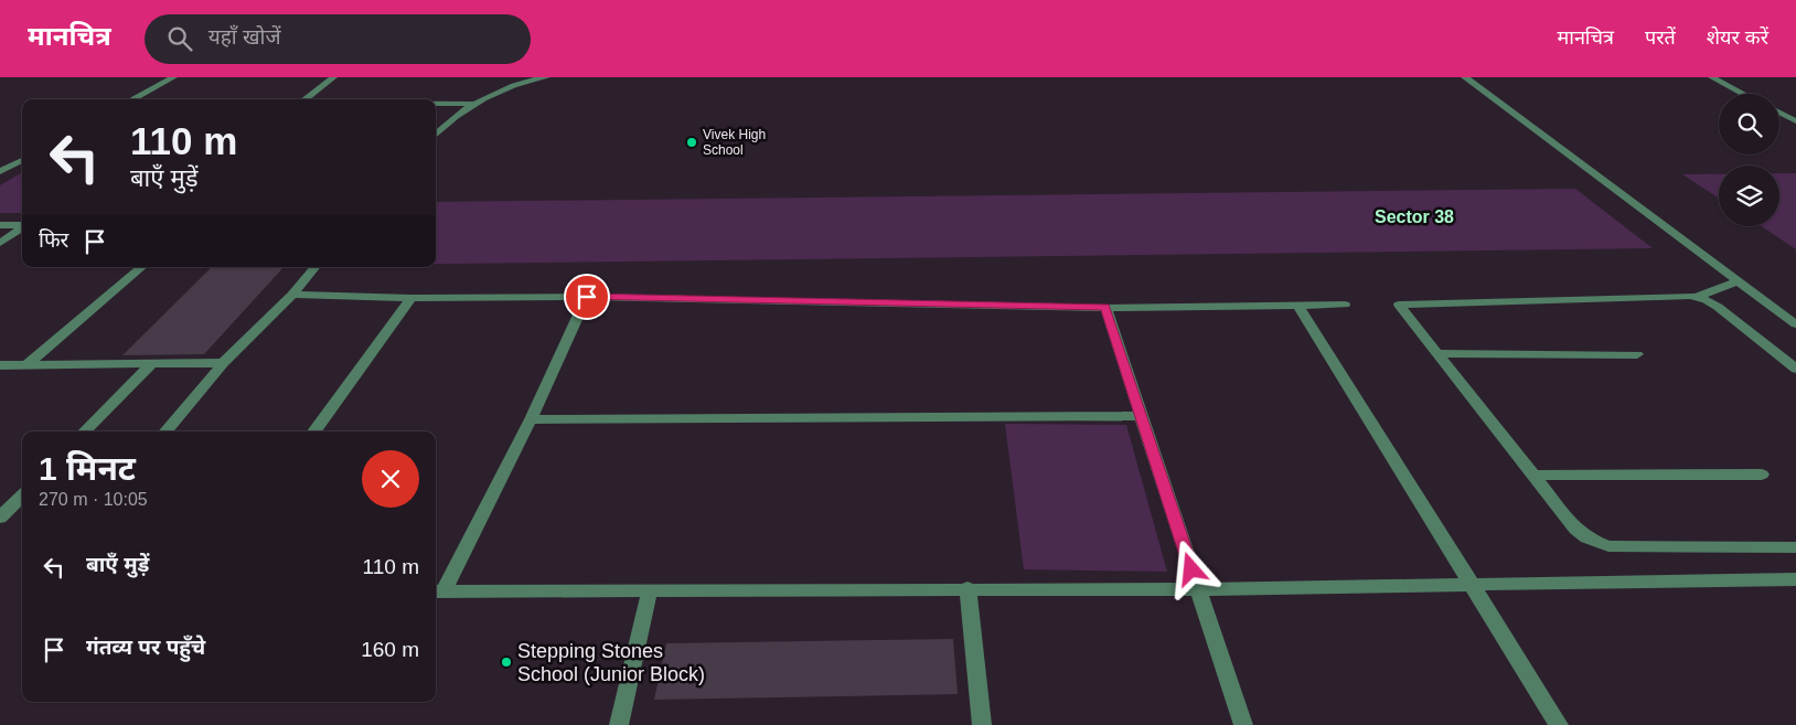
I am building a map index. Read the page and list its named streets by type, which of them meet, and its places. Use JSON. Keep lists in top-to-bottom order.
{
  "districts": ["Sector 38"],
  "places": ["Vivek High School", "Stepping Stones School (Junior Block)"],
  "page": {
    "header": "मानचित्र",
    "search": "यहाँ खोजें",
    "nav": ["मानचित्र", "परतें", "शेयर करें"],
    "turn": ["110 m", "बाएँ मुड़ें"],
    "then": "फिर",
    "heading": ["1 मिनट", "270 m · 10:05"],
    "list": [
      {
        "name": "बाएँ मुड़ें",
        "value": "110 m"
      },
      {
        "name": "गंतव्य पर पहुँचे",
        "value": "160 m"
      }
    ]
  }
}
